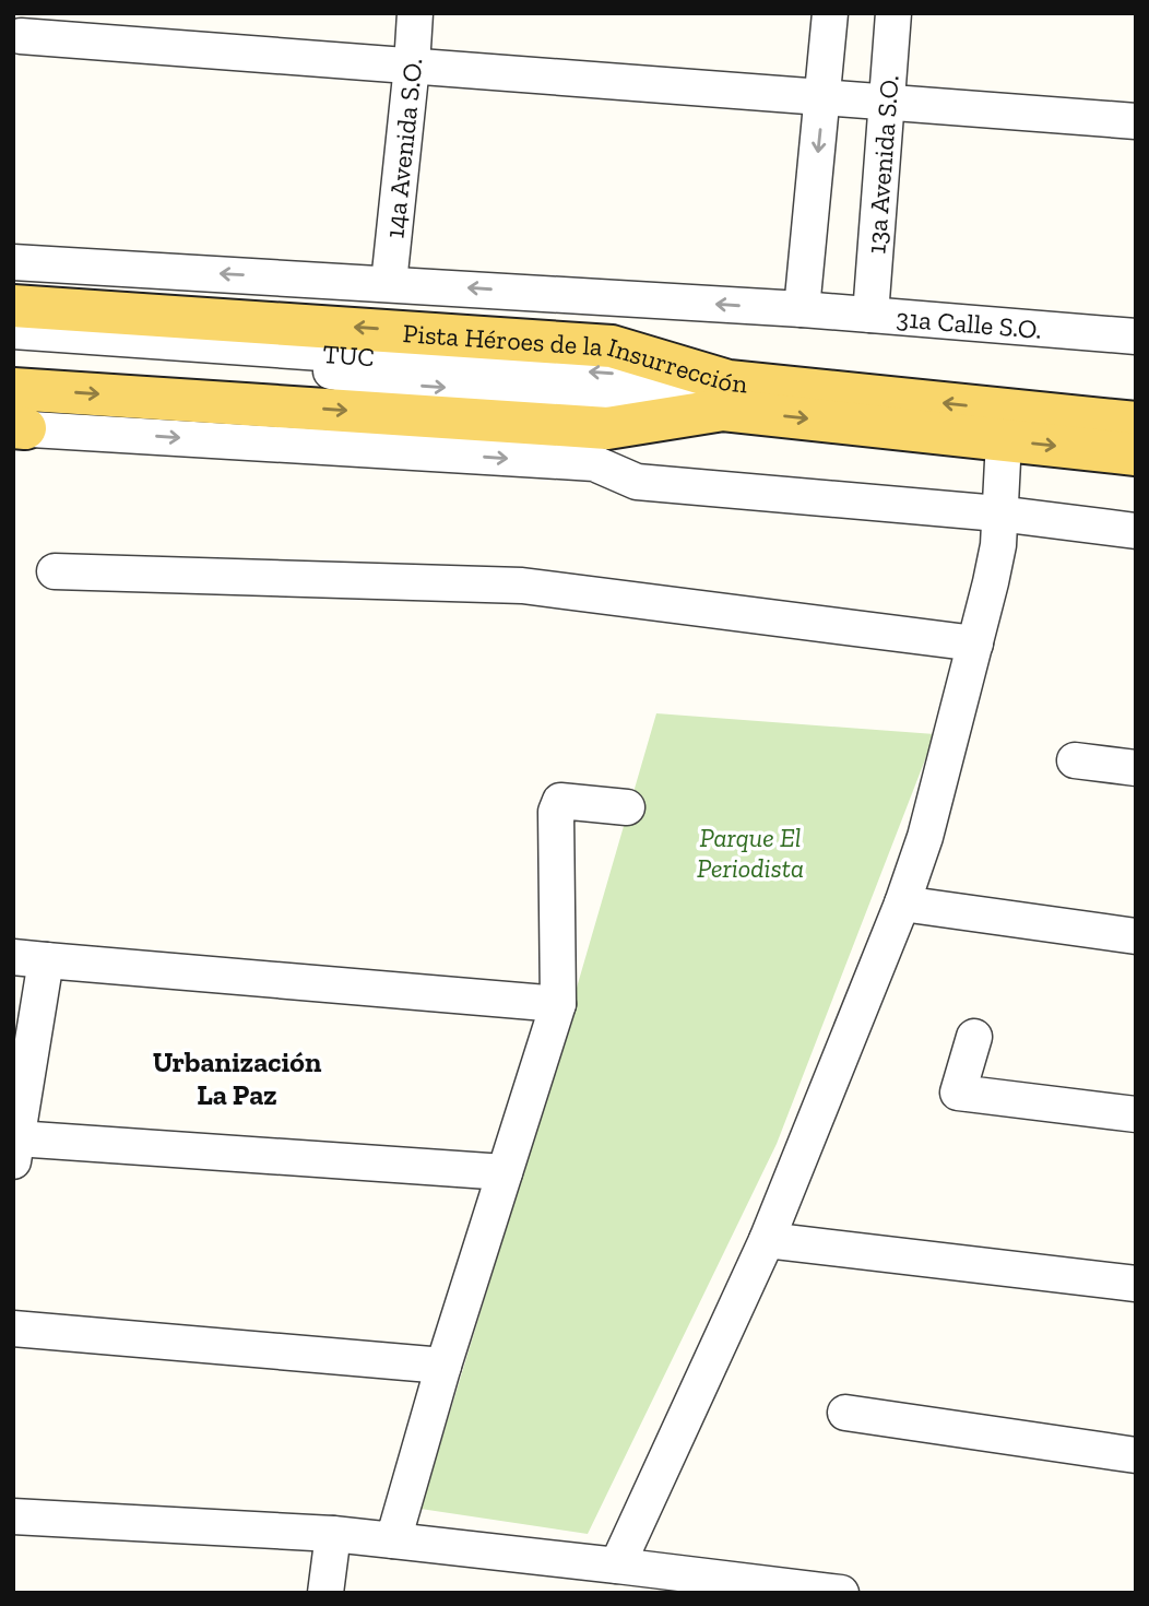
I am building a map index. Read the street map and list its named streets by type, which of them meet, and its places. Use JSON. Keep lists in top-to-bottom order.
{
  "streets": {
    "main road": ["Pista Héroes de la Insurrección"],
    "street": [
      "14a Avenida S.O.",
      "13a Avenida S.O.",
      "31a Calle S.O.",
      "TUC"
    ]
  },
  "crossings": [
    ["14a Avenida S.O.", "Pista Héroes de la Insurrección"],
    ["13a Avenida S.O.", "31a Calle S.O."],
    ["31a Calle S.O.", "Pista Héroes de la Insurrección"],
    ["TUC", "Pista Héroes de la Insurrección"]
  ],
  "districts": ["Urbanización La Paz"],
  "parks": ["Parque El Periodista"]
}
